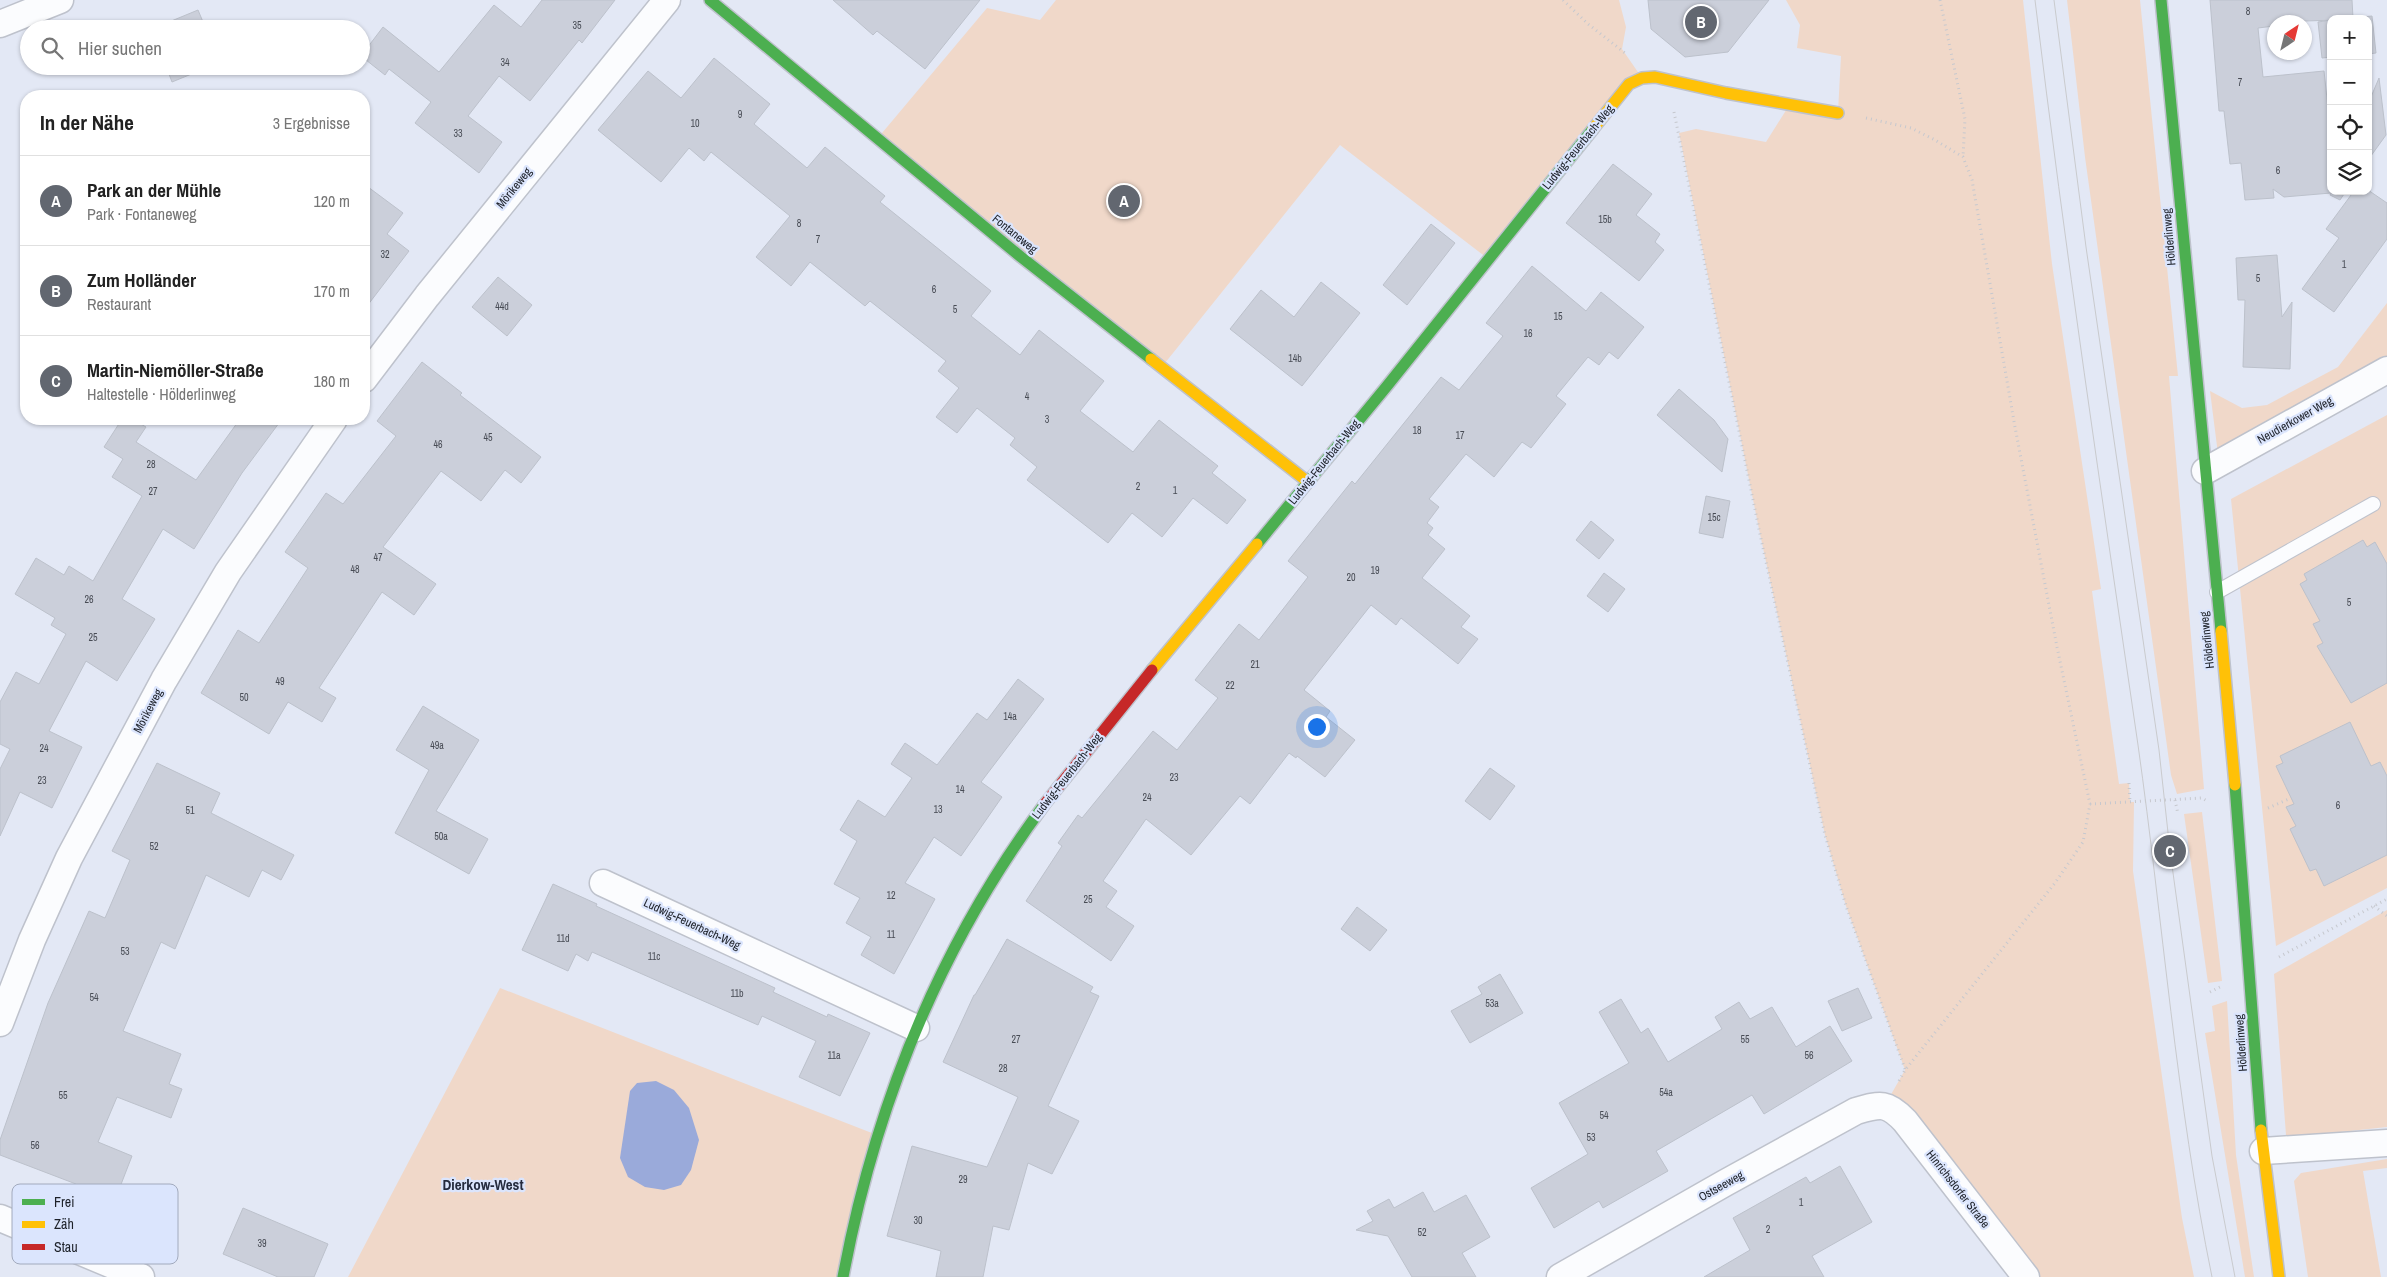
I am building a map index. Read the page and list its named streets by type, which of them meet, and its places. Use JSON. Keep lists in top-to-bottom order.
{
  "streets": {
    "street": [
      "Ludwig-Feuerbach-Weg",
      "Mörikeweg",
      "Fontaneweg",
      "Hölderlinweg",
      "Neudierkower Weg",
      "Ostseeweg",
      "Hinrichsdorfer Straße"
    ]
  },
  "crossings": [
    ["Ludwig-Feuerbach-Weg", "Fontaneweg"],
    ["Hölderlinweg", "Neudierkower Weg"],
    ["Ostseeweg", "Hinrichsdorfer Straße"]
  ],
  "districts": ["Dierkow-West"],
  "house_numbers": [
    "8",
    "35",
    "34",
    "7",
    "9",
    "10",
    "33",
    "6",
    "15b",
    "8",
    "7",
    "32",
    "1",
    "5",
    "6",
    "44d",
    "5",
    "15",
    "16",
    "14b",
    "4",
    "3",
    "18",
    "17",
    "45",
    "46",
    "28",
    "2",
    "1",
    "27",
    "15c",
    "47",
    "48",
    "19",
    "20",
    "26",
    "5",
    "25",
    "21",
    "49",
    "22",
    "50",
    "14a",
    "49a",
    "24",
    "23",
    "23",
    "14",
    "24",
    "6",
    "13",
    "51",
    "50a",
    "52",
    "12",
    "25",
    "11",
    "11d",
    "53",
    "11c",
    "11b",
    "54",
    "53a",
    "27",
    "55",
    "11a",
    "56",
    "28",
    "54a",
    "55",
    "54",
    "53",
    "56",
    "29",
    "1",
    "30",
    "2",
    "52",
    "39"
  ],
  "legend": ["Frei", "Zäh", "Stau"],
  "north": "top right",
  "page": {
    "pins": ["B", "A", "C"],
    "map_buttons": ["+", "−"],
    "search": "Hier suchen",
    "heading": ["In der Nähe", "3 Ergebnisse"],
    "list": [
      {
        "mark": "A",
        "name": "Park an der Mühle",
        "note": "Park · Fontaneweg",
        "value": "120 m"
      },
      {
        "mark": "B",
        "name": "Zum Holländer",
        "note": "Restaurant",
        "value": "170 m"
      },
      {
        "mark": "C",
        "name": "Martin-Niemöller-Straße",
        "note": "Haltestelle · Hölderlinweg",
        "value": "180 m"
      }
    ]
  }
}
